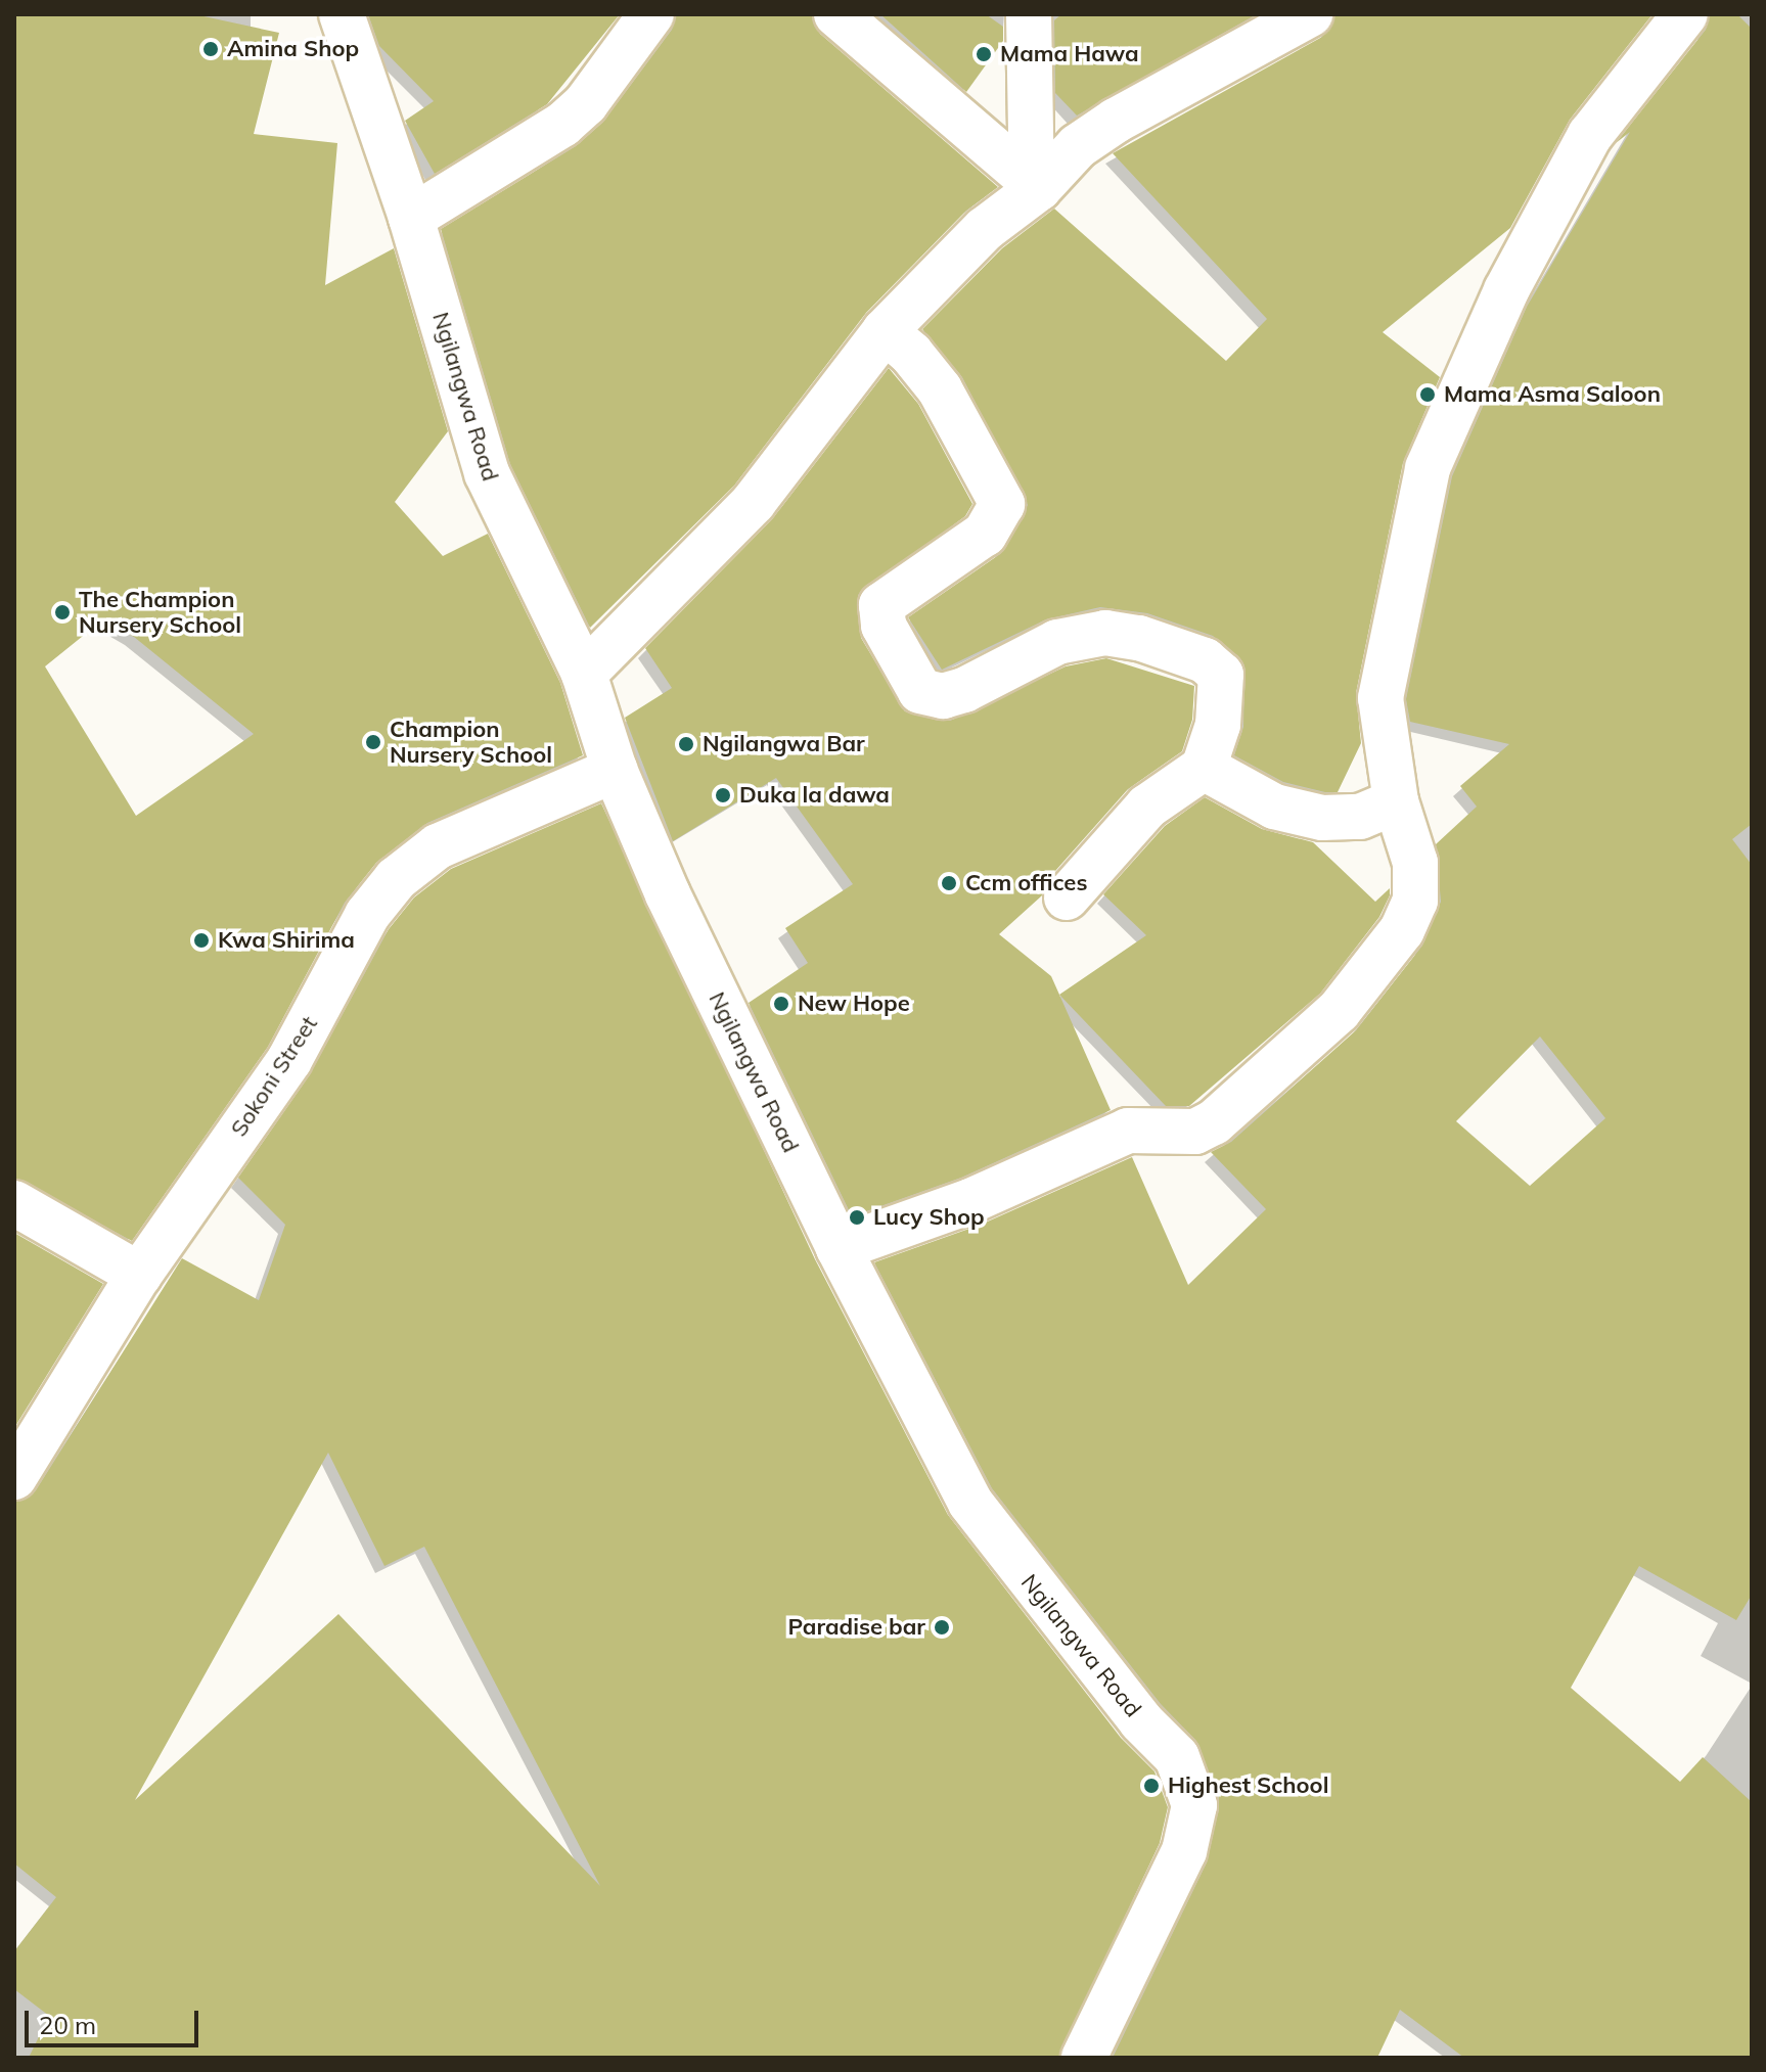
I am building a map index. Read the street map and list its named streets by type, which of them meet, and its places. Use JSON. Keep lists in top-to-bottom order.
{
  "streets": {
    "street": ["Ngilangwa Road", "Sokoni Street"]
  },
  "crossings": [
    ["Ngilangwa Road", "Sokoni Street"]
  ],
  "places": [
    "Amina Shop",
    "Mama Hawa",
    "Mama Asma Saloon",
    "The Champion Nursery School",
    "Champion Nursery School",
    "Ngilangwa Bar",
    "Duka la dawa",
    "Ccm offices",
    "Kwa Shirima",
    "New Hope",
    "Lucy Shop",
    "Paradise bar",
    "Highest School"
  ],
  "scale_bar": "20 m"
}
